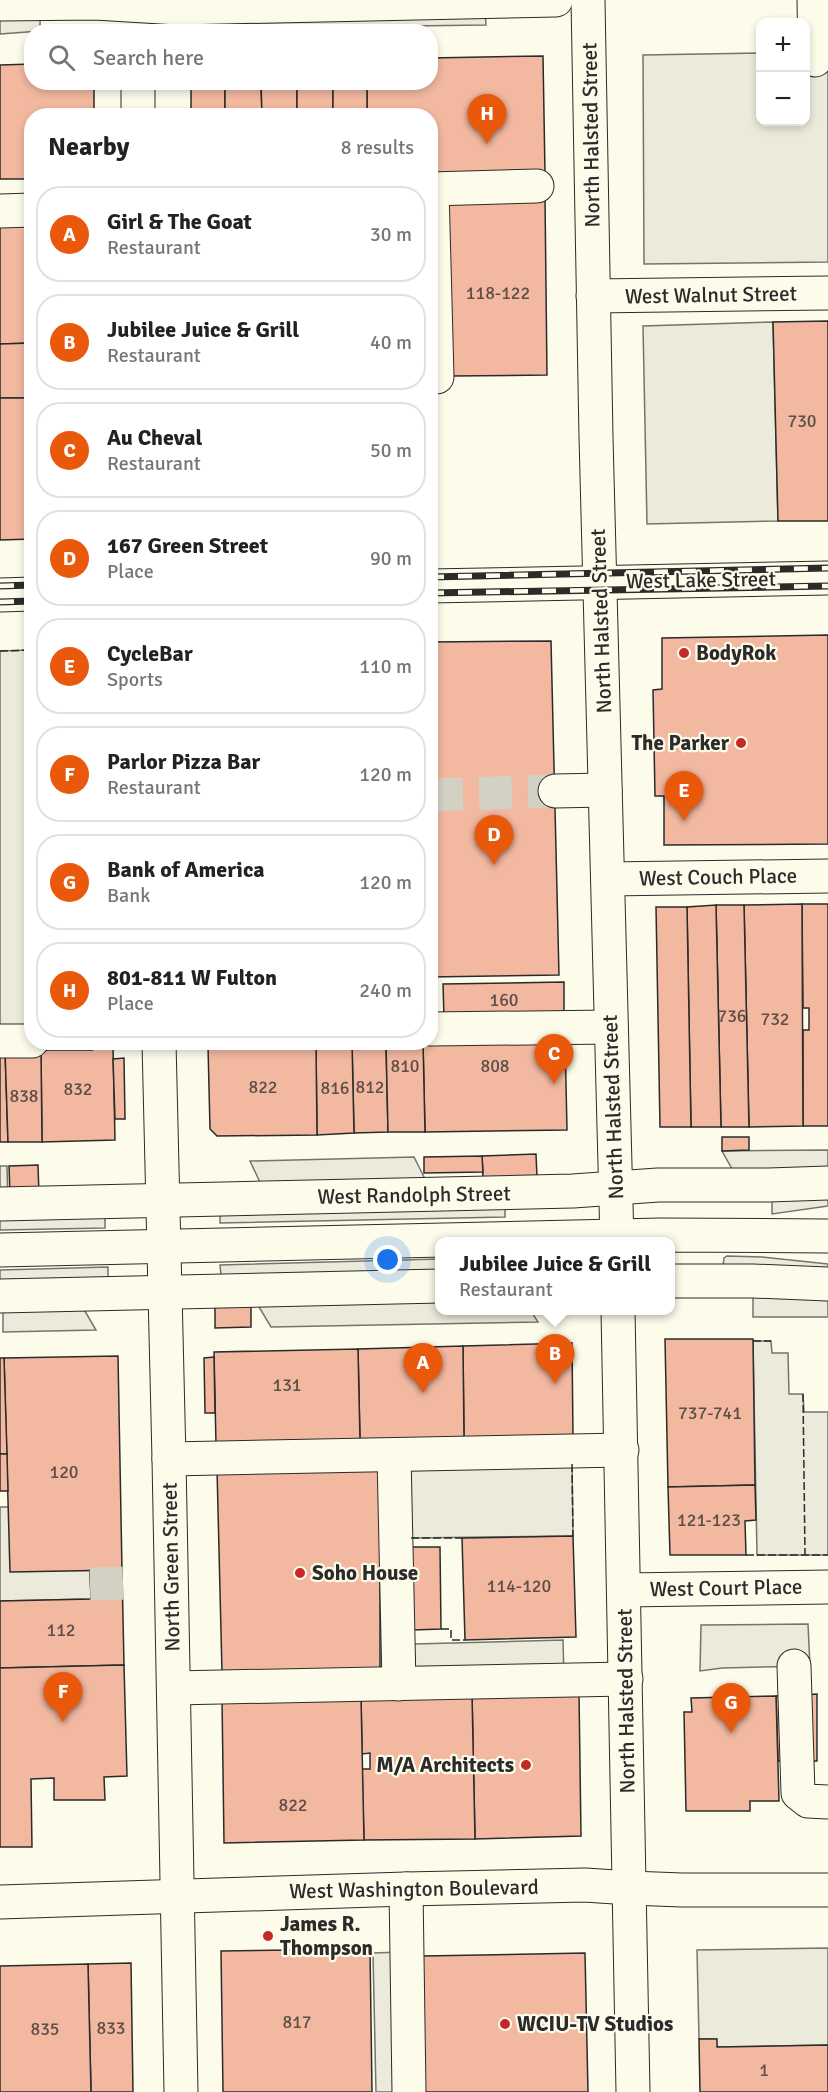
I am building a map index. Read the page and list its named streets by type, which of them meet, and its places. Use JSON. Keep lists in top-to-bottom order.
{
  "streets": {
    "street": [
      "North Halsted Street",
      "West Walnut Street",
      "West Lake Street",
      "West Couch Place",
      "West Randolph Street",
      "North Green Street",
      "West Court Place",
      "West Washington Boulevard"
    ]
  },
  "crossings": [
    ["North Halsted Street", "West Walnut Street"],
    ["North Halsted Street", "West Lake Street"],
    ["North Halsted Street", "West Couch Place"],
    ["North Halsted Street", "West Randolph Street"],
    ["North Halsted Street", "West Court Place"],
    ["North Halsted Street", "West Washington Boulevard"],
    ["West Randolph Street", "North Green Street"],
    ["North Green Street", "West Washington Boulevard"]
  ],
  "places": [
    "BodyRok",
    "The Parker",
    "Soho House",
    "M/A Architects",
    "James R. Thompson",
    "WCIU-TV Studios"
  ],
  "house_numbers": [
    "118-122",
    "730",
    "160",
    "736",
    "732",
    "810",
    "808",
    "822",
    "812",
    "816",
    "832",
    "838",
    "131",
    "737-741",
    "120",
    "121-123",
    "114-120",
    "112",
    "822",
    "817",
    "833",
    "835",
    "1"
  ],
  "page": {
    "map_buttons": ["+", "−"],
    "search": "Search here",
    "pins": [
      "H",
      "E",
      "D",
      "C",
      "B",
      "A",
      "F",
      "G"
    ],
    "heading": ["Nearby", "8 results"],
    "list": [
      {
        "mark": "A",
        "name": "Girl & The Goat",
        "note": "Restaurant",
        "value": "30 m"
      },
      {
        "mark": "B",
        "name": "Jubilee Juice & Grill",
        "note": "Restaurant",
        "value": "40 m"
      },
      {
        "mark": "C",
        "name": "Au Cheval",
        "note": "Restaurant",
        "value": "50 m"
      },
      {
        "mark": "D",
        "name": "167 Green Street",
        "note": "Place",
        "value": "90 m"
      },
      {
        "mark": "E",
        "name": "CycleBar",
        "note": "Sports",
        "value": "110 m"
      },
      {
        "mark": "F",
        "name": "Parlor Pizza Bar",
        "note": "Restaurant",
        "value": "120 m"
      },
      {
        "mark": "G",
        "name": "Bank of America",
        "note": "Bank",
        "value": "120 m"
      },
      {
        "mark": "H",
        "name": "801-811 W Fulton",
        "note": "Place",
        "value": "240 m"
      }
    ],
    "popup": ["Jubilee Juice & Grill", "Restaurant"]
  }
}
